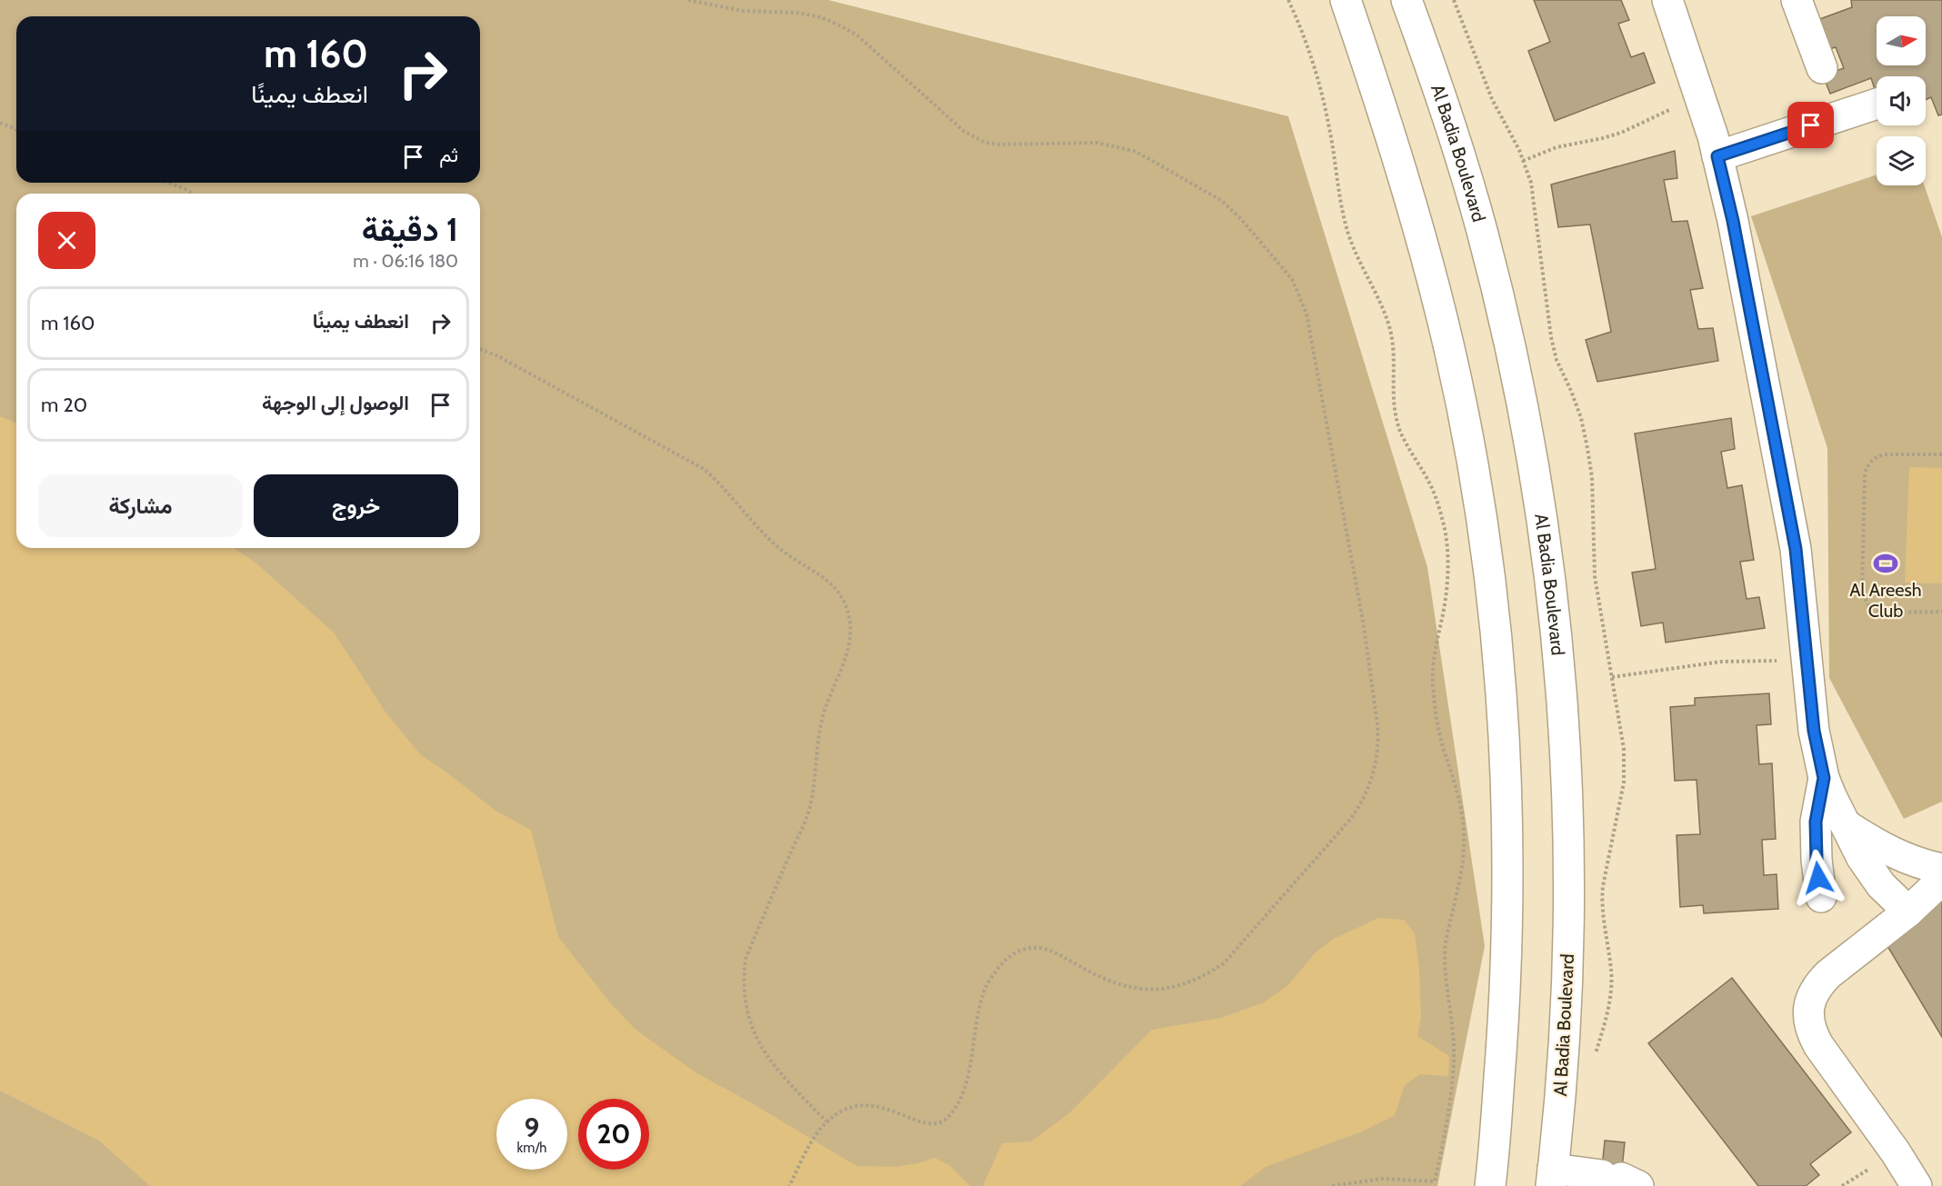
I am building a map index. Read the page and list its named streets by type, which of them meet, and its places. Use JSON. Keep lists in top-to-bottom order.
{
  "streets": {
    "street": ["Al Badia Boulevard"]
  },
  "places": {
    "sports": ["Al Areesh Club"]
  },
  "north": "right",
  "page": {
    "turn": ["160 m", "انعطف يمينًا"],
    "then": "ثم",
    "heading": ["1 دقيقة", "180 m · 06:16"],
    "list": [
      {
        "name": "انعطف يمينًا",
        "value": "160 m"
      },
      {
        "name": "الوصول إلى الوجهة",
        "value": "20 m"
      }
    ],
    "buttons": ["خروج", "مشاركة"],
    "speed": "9 km/h",
    "limit": "20"
  }
}
